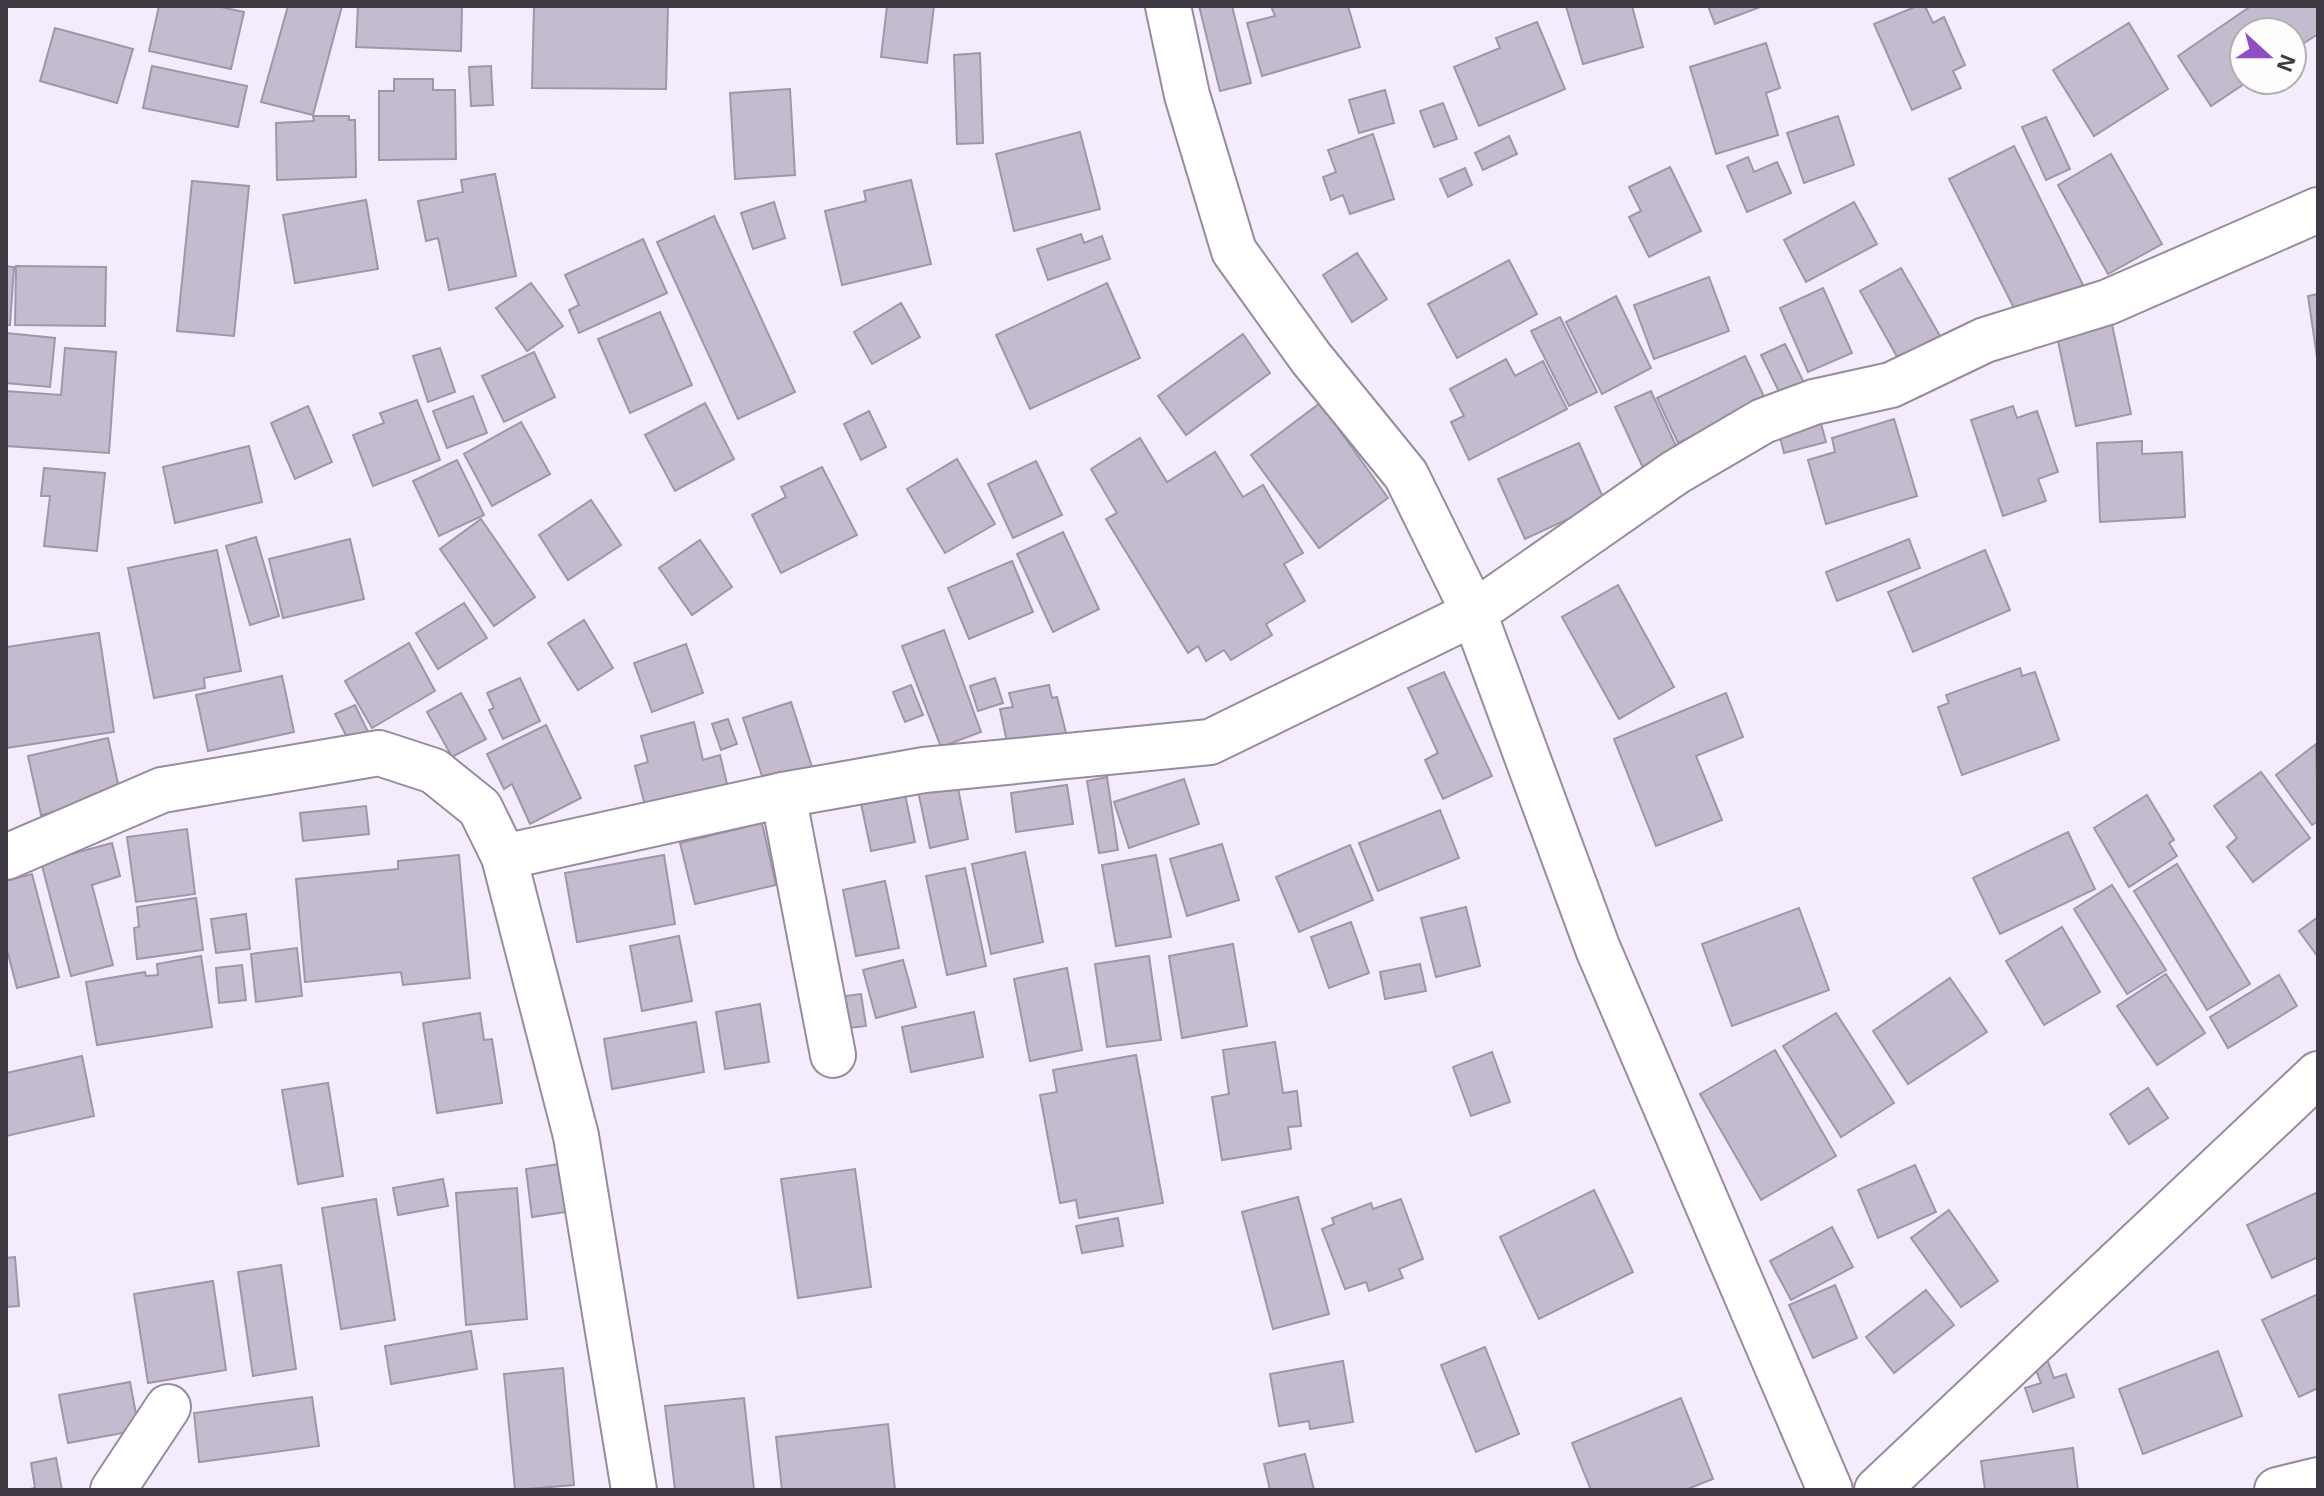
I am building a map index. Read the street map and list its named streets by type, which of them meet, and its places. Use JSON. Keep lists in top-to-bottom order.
{
  "north": "right"
}
